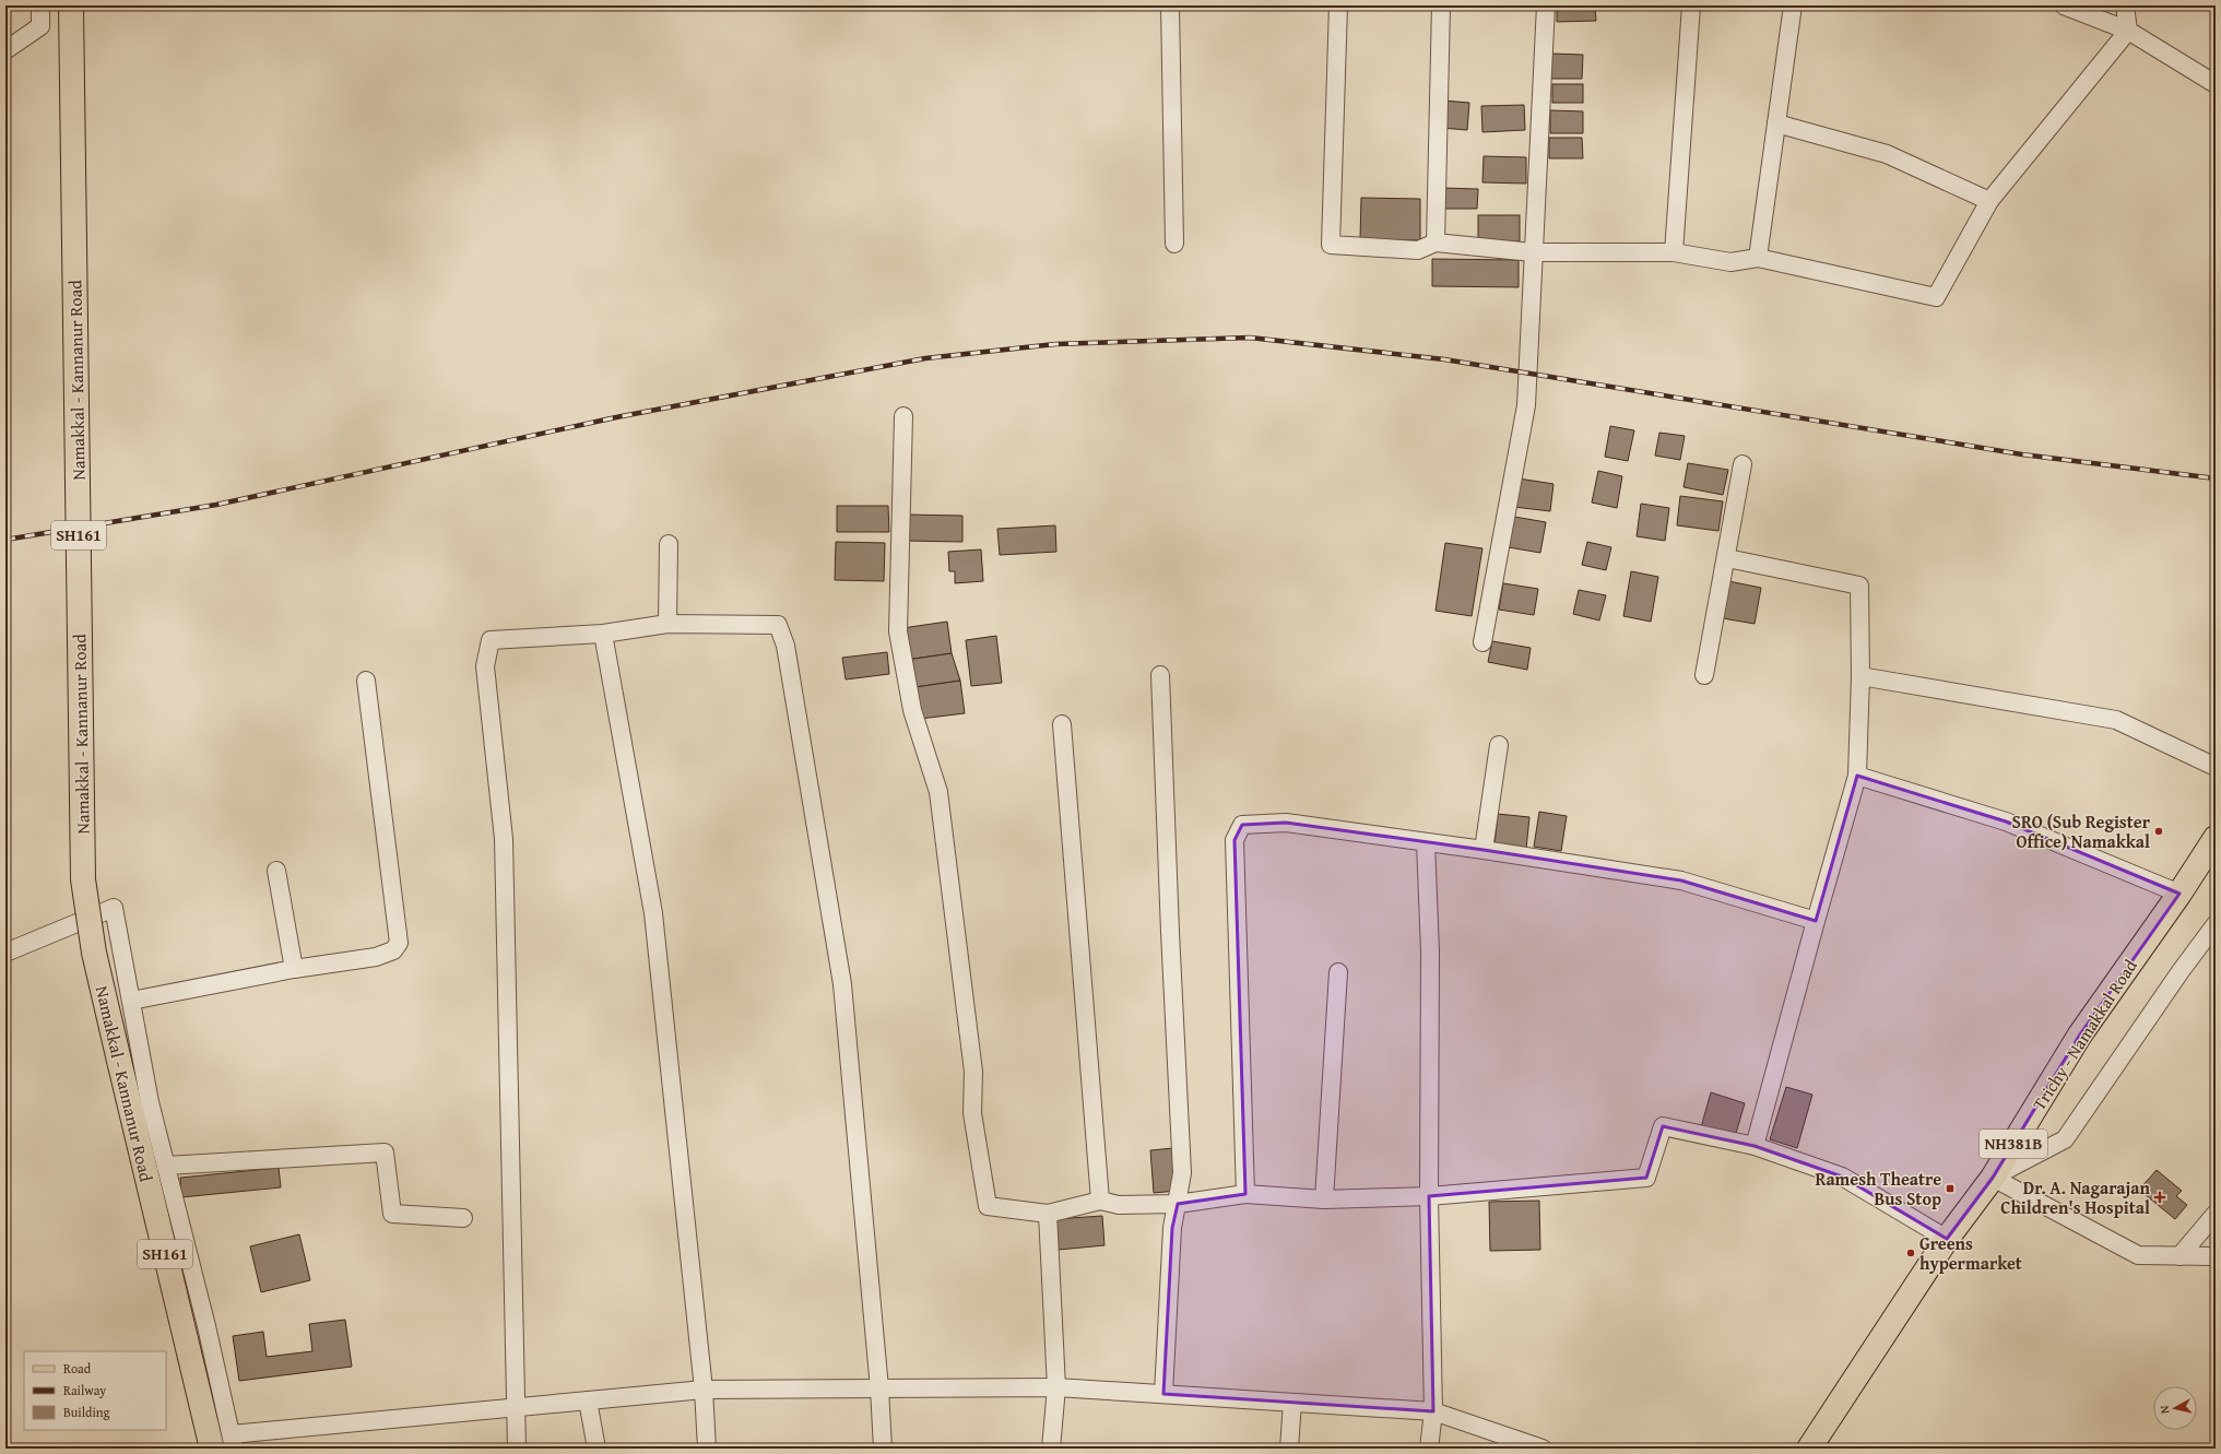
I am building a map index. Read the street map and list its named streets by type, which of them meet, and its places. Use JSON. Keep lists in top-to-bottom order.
{
  "streets": {
    "main road": [
      "Namakkal - Kannanur Road",
      "SH161",
      "Trichy - Namakkal Road",
      "NH381B"
    ]
  },
  "places": {
    "other": ["SRO (Sub Register Office) Namakkal", "Greens hypermarket"],
    "transit": ["Ramesh Theatre Bus Stop"],
    "health": ["Dr. A. Nagarajan Children's Hospital"]
  },
  "legend": ["Road", "Railway", "Building"],
  "north": "left"
}
